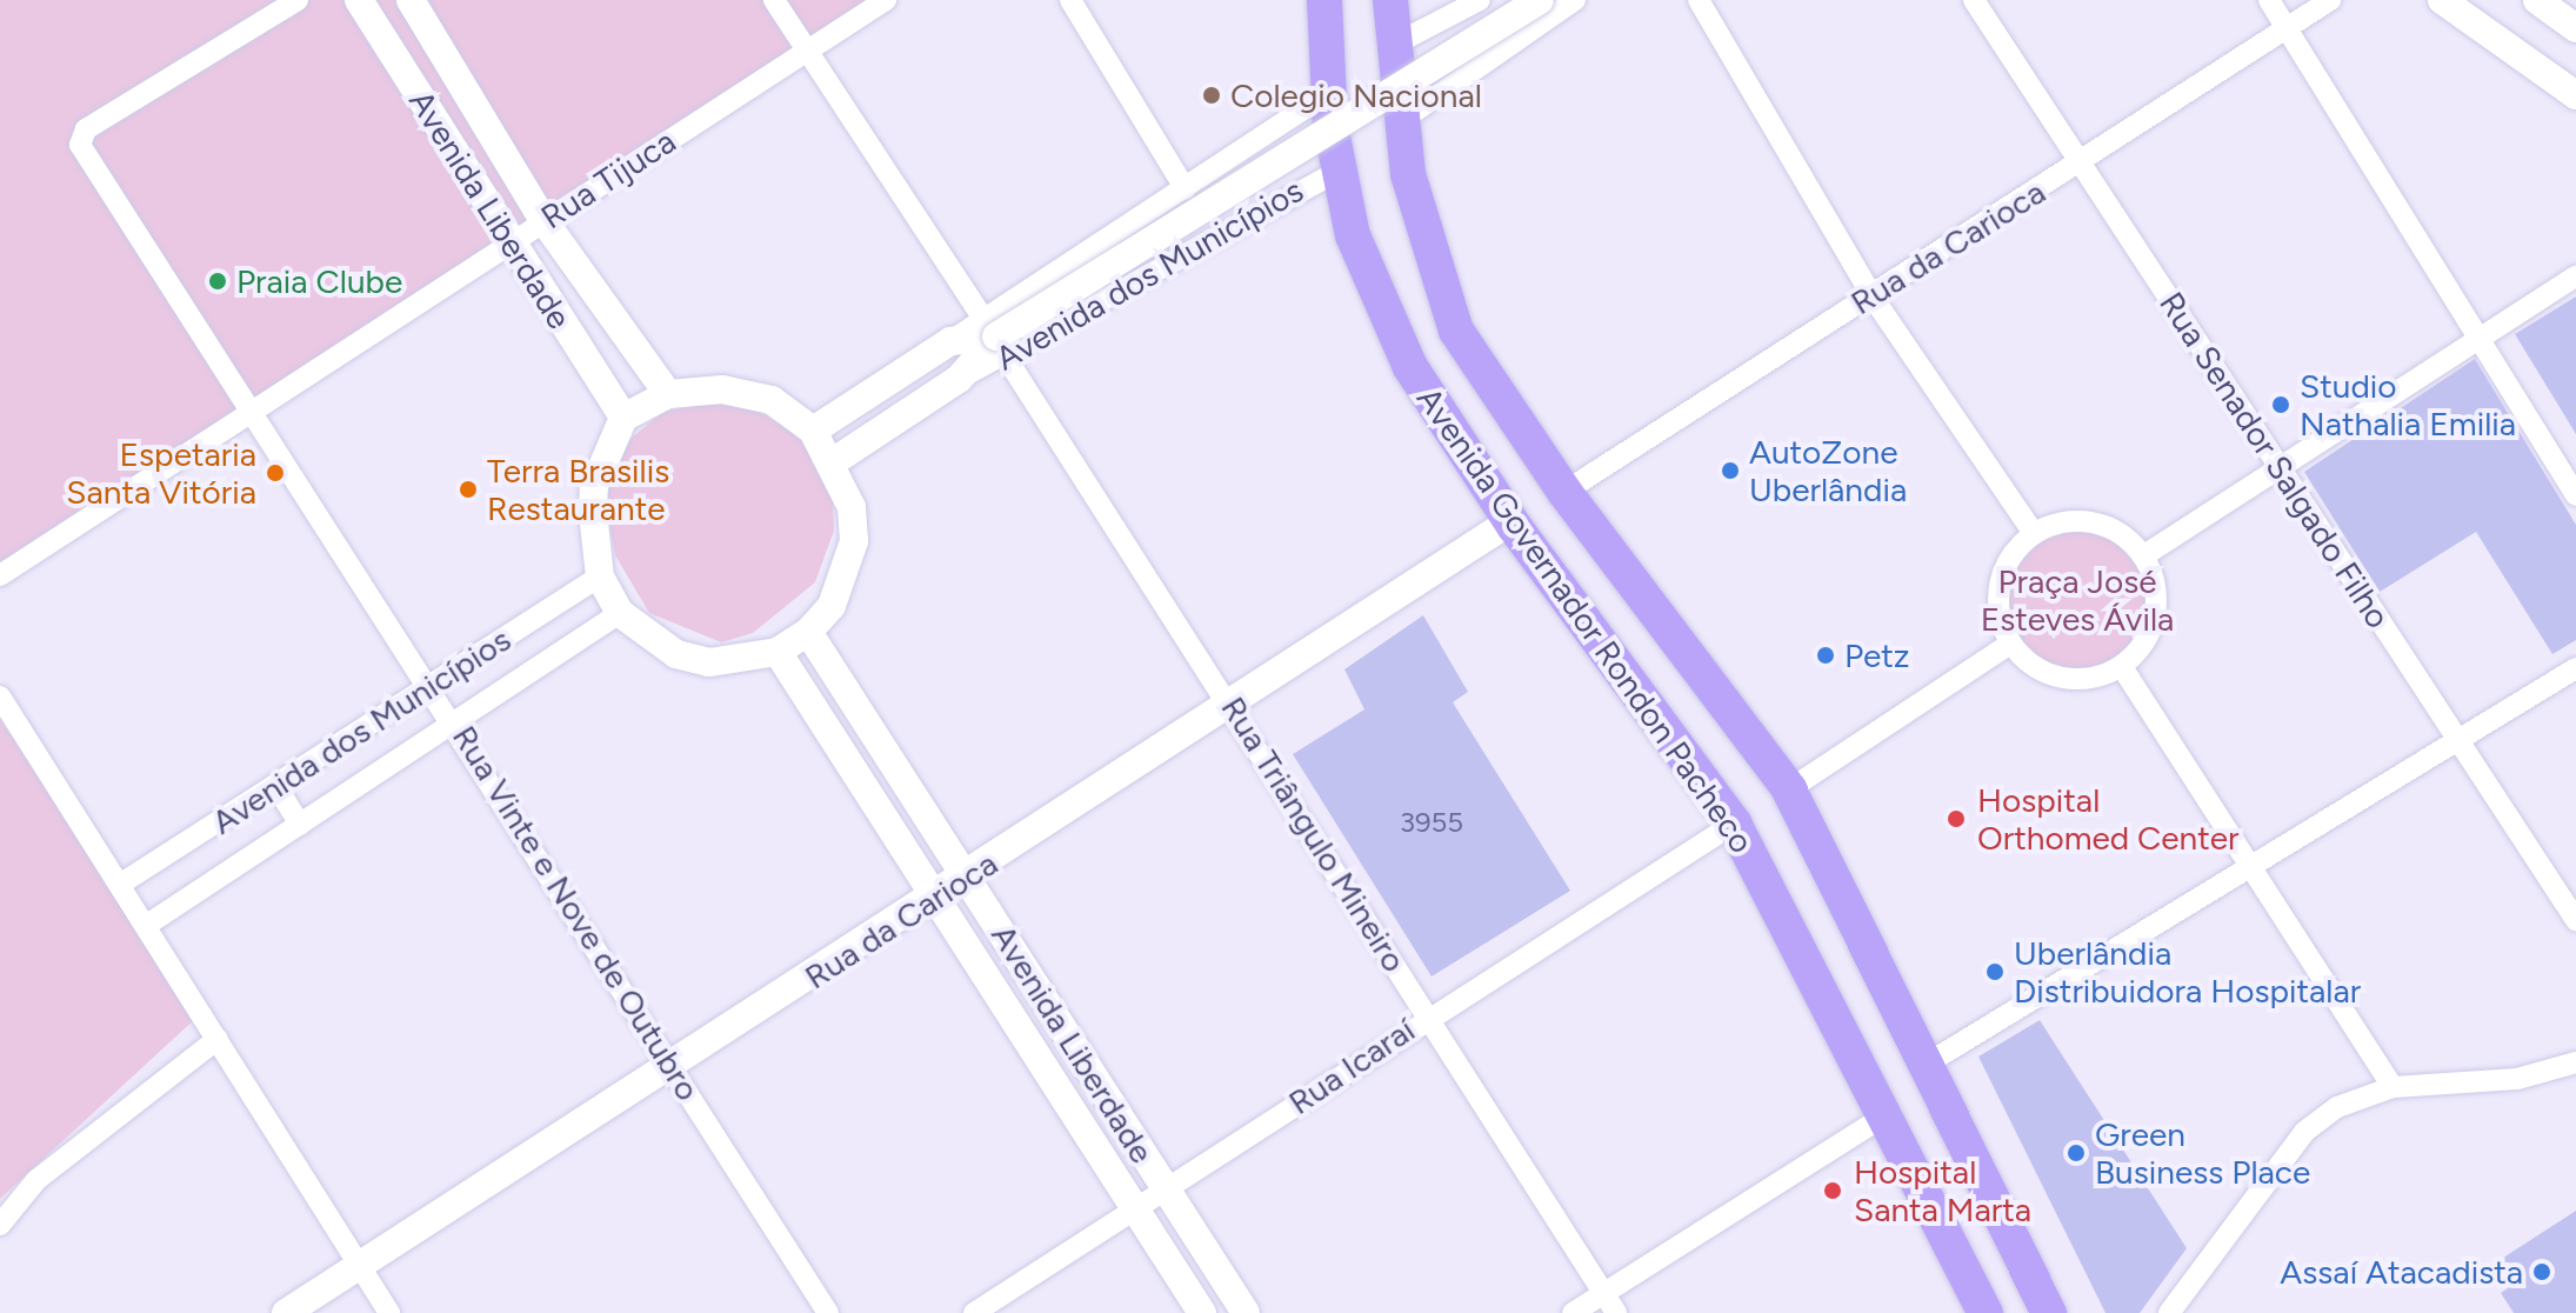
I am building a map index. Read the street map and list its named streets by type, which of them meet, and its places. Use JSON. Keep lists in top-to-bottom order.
{
  "streets": {
    "main road": ["Avenida Governador Rondon Pacheco"],
    "street": [
      "Rua Tijuca",
      "Avenida Liberdade",
      "Rua da Carioca",
      "Avenida dos Municípios",
      "Rua Senador Salgado Filho",
      "Rua Triângulo Mineiro",
      "Rua Vinte e Nove de Outubro",
      "Rua Icaraí"
    ]
  },
  "crossings": [
    ["Rua Tijuca", "Avenida Liberdade"],
    ["Rua Tijuca", "Rua Triângulo Mineiro"],
    ["Rua Tijuca", "Rua Vinte e Nove de Outubro"],
    ["Avenida Liberdade", "Rua da Carioca"],
    ["Avenida Liberdade", "Avenida dos Municípios"],
    ["Avenida Liberdade", "Rua Icaraí"],
    ["Rua da Carioca", "Rua Senador Salgado Filho"],
    ["Rua da Carioca", "Avenida Governador Rondon Pacheco"],
    ["Rua da Carioca", "Rua Triângulo Mineiro"],
    ["Rua da Carioca", "Rua Vinte e Nove de Outubro"],
    ["Avenida dos Municípios", "Avenida Governador Rondon Pacheco"],
    ["Avenida dos Municípios", "Rua Triângulo Mineiro"],
    ["Avenida dos Municípios", "Rua Vinte e Nove de Outubro"],
    ["Avenida Governador Rondon Pacheco", "Rua Icaraí"],
    ["Rua Triângulo Mineiro", "Rua Icaraí"]
  ],
  "parks": ["Praça José Esteves Ávila"],
  "places": [
    "Colegio Nacional",
    "Praia Clube",
    "Studio Nathalia Emilia",
    "AutoZone Uberlândia",
    "Espetaria Santa Vitória",
    "Terra Brasilis Restaurante",
    "Petz",
    "Hospital Orthomed Center",
    "Uberlândia Distribuidora Hospitalar",
    "Green Business Place",
    "Hospital Santa Marta",
    "Assaí Atacadista"
  ],
  "house_numbers": ["3955"]
}
